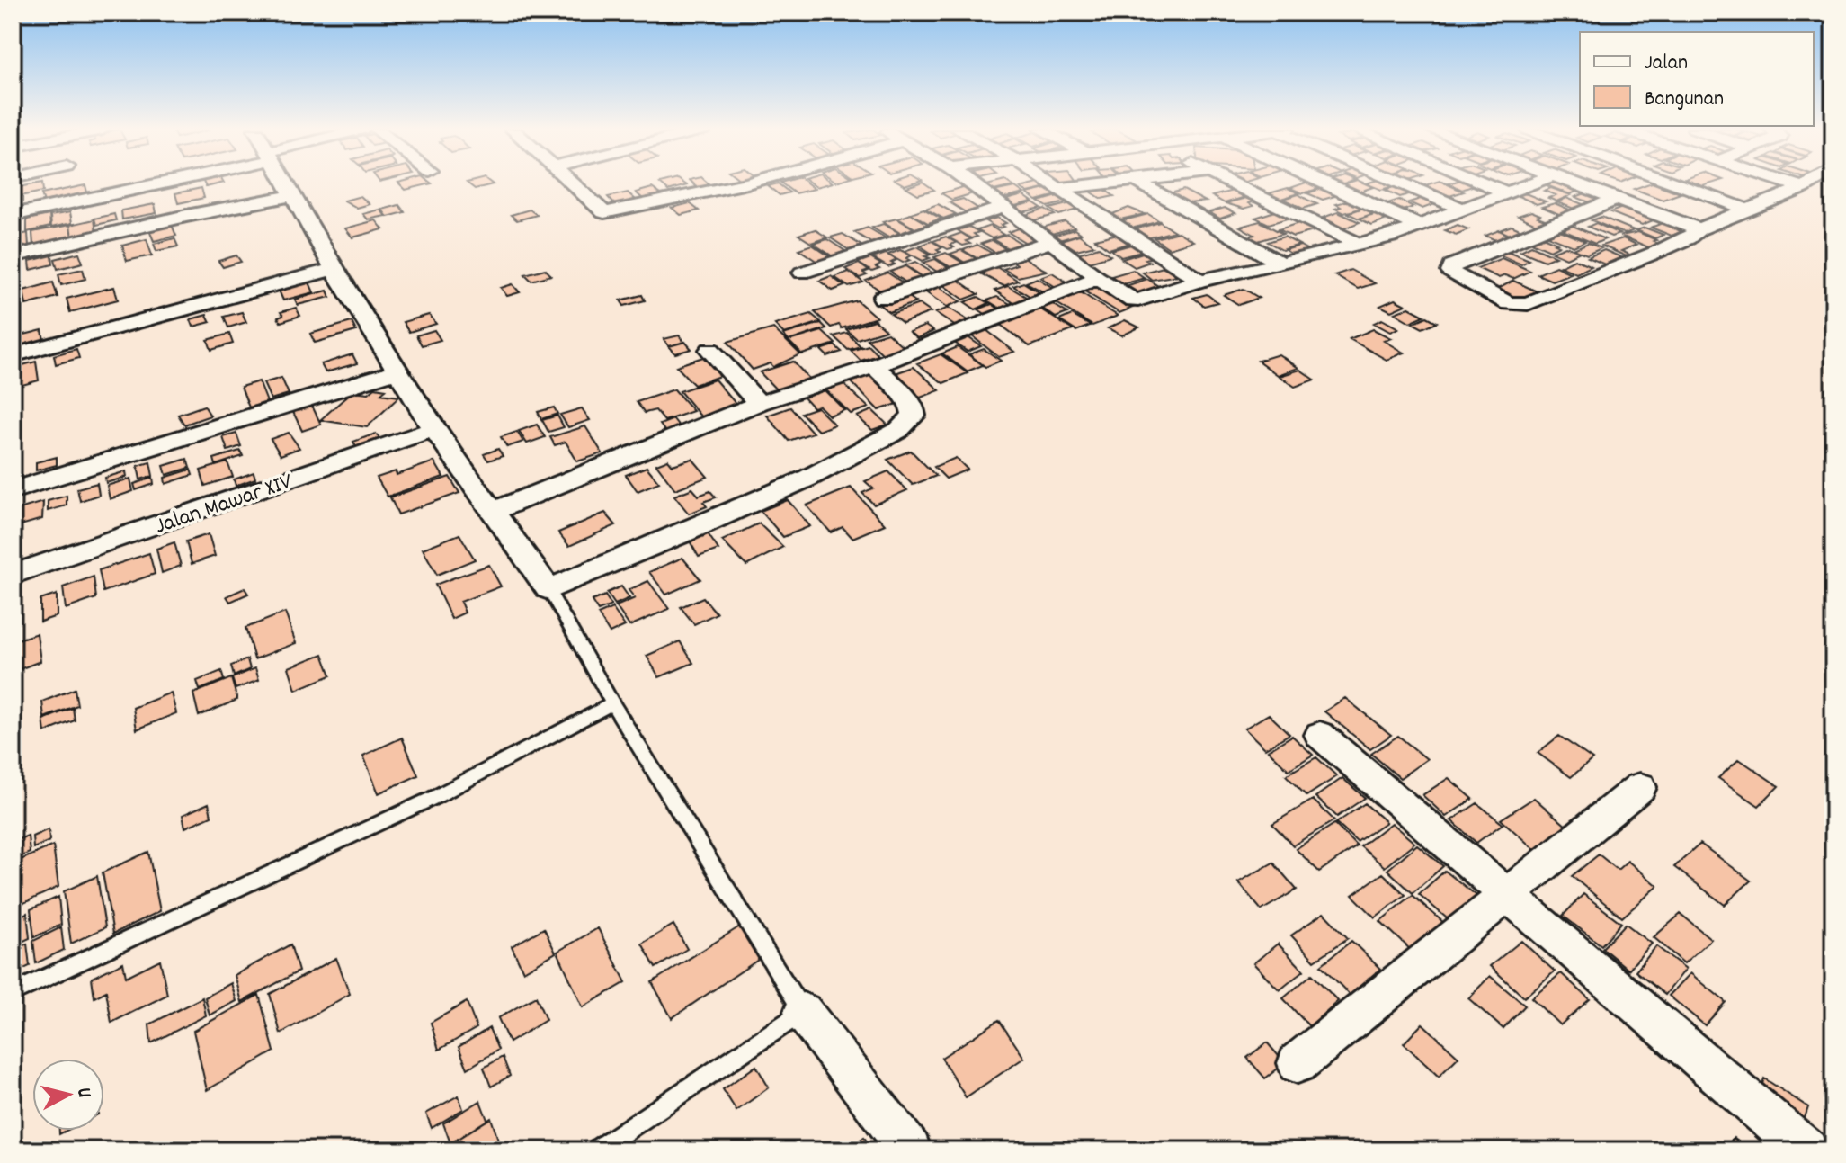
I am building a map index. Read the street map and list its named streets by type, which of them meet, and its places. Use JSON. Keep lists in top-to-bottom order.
{
  "streets": {
    "street": ["Jalan Mawar XIV"]
  },
  "legend": ["Jalan", "Bangunan"],
  "north": "right"
}
